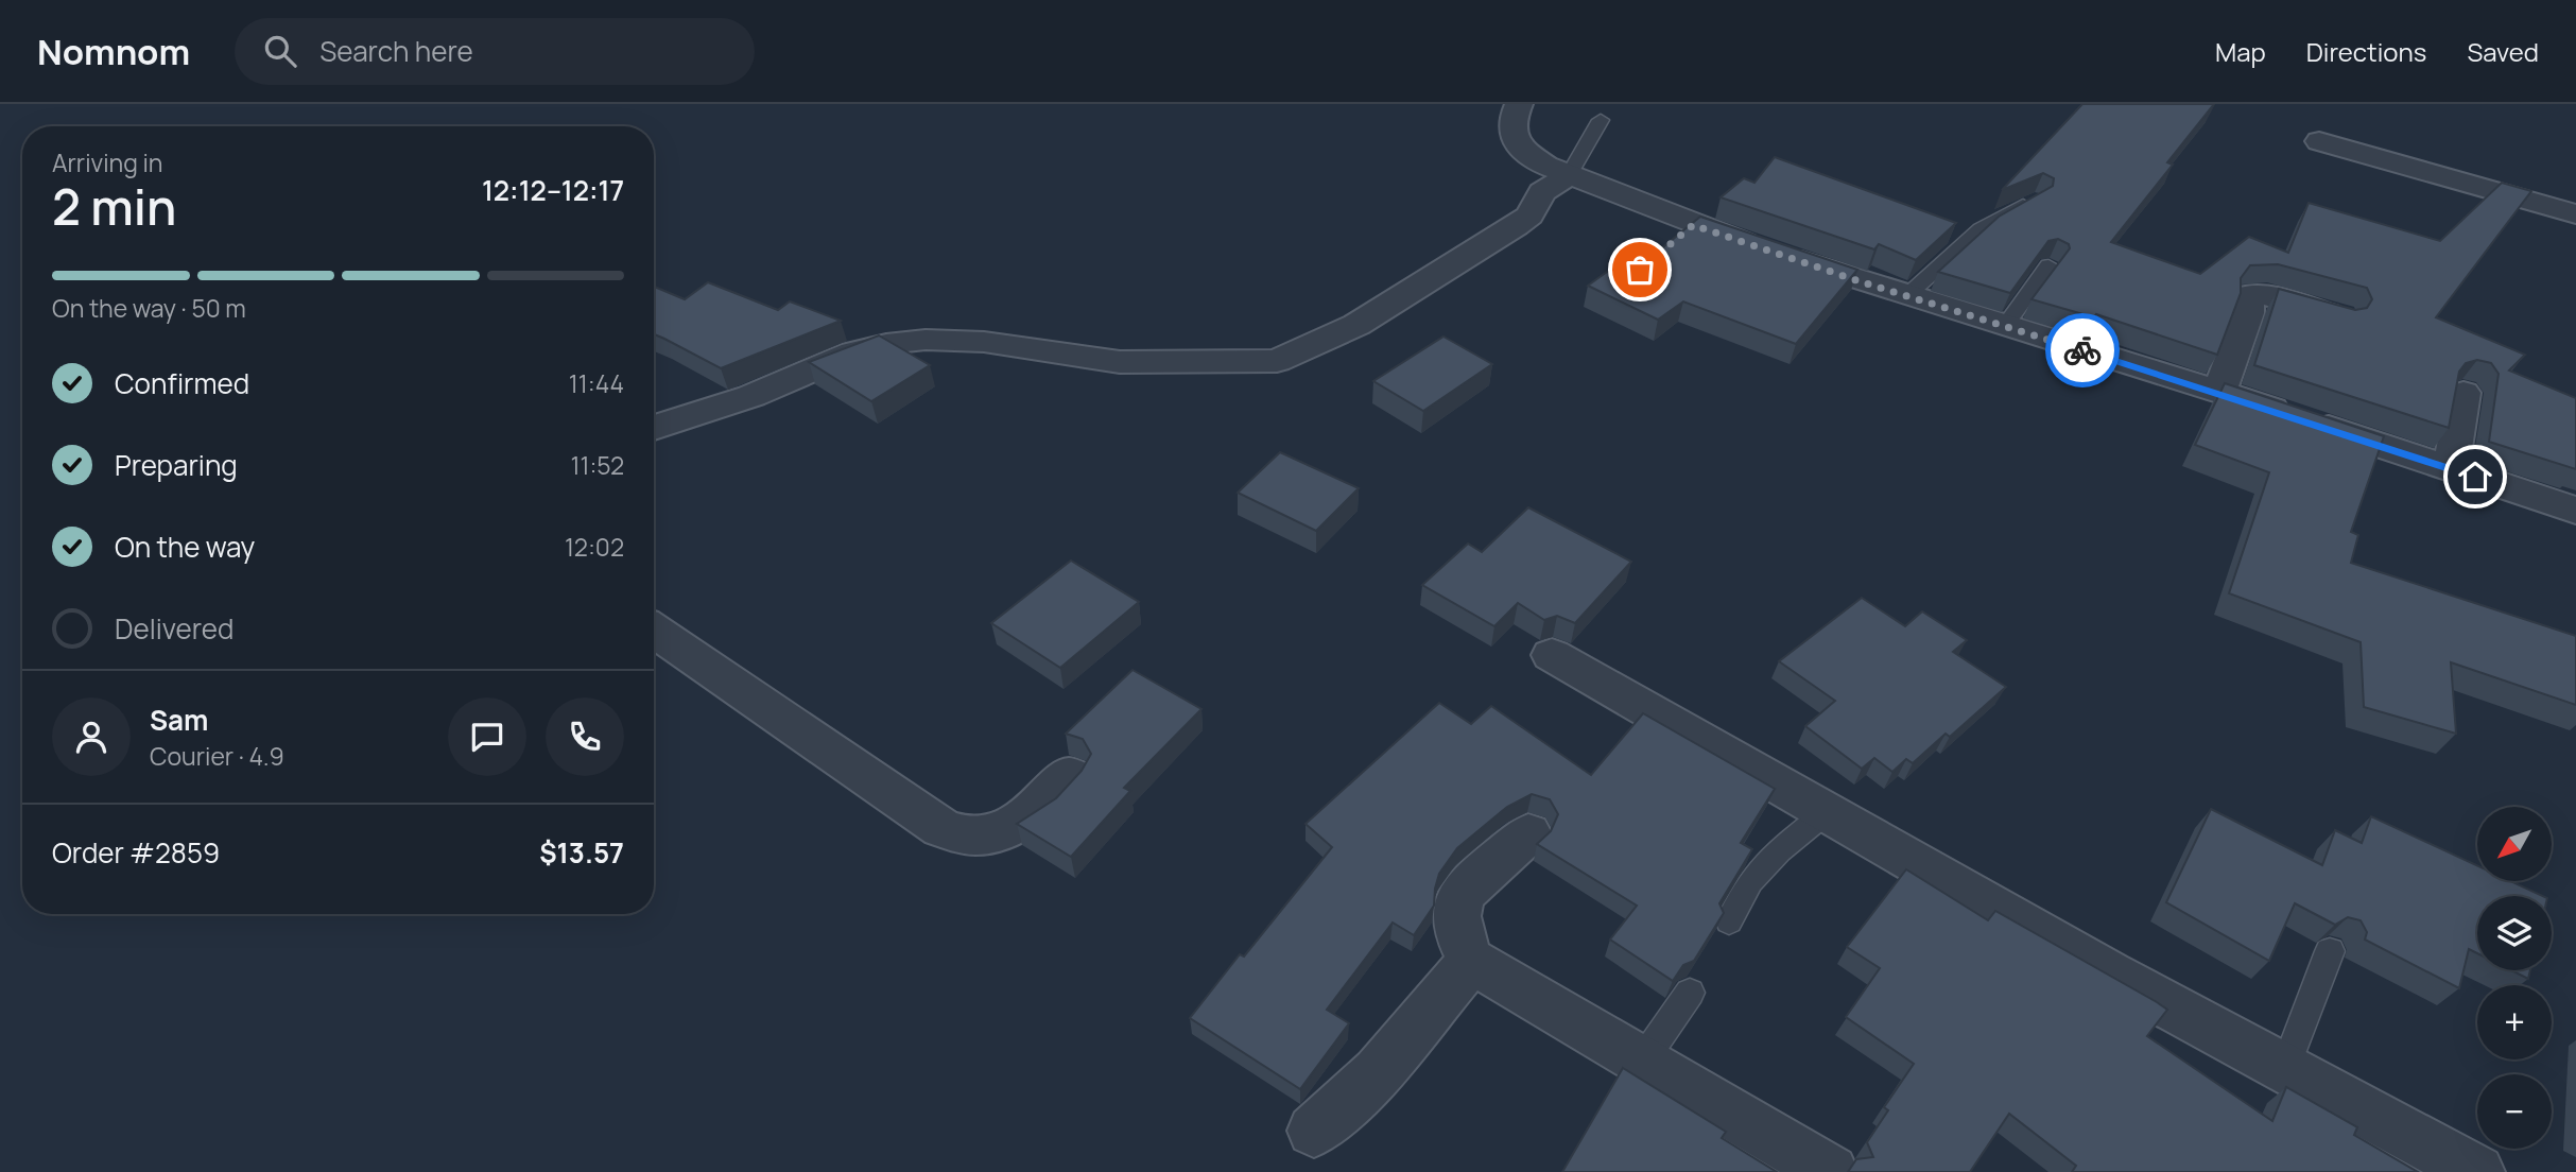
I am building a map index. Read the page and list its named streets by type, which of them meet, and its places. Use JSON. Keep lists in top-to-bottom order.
{
  "north": "bottom left",
  "page": {
    "header": "Nomnom",
    "search": "Search here",
    "nav": ["Map", "Directions", "Saved"],
    "heading": ["2 min", "Arriving in", "12:12–12:17"],
    "panel": [
      "Sam",
      "Courier · 4.9",
      "Order #2859",
      "$13.57"
    ],
    "bar": "On the way · 50 m",
    "list": [
      ["Confirmed", "11:44"],
      ["Preparing", "11:52"],
      ["On the way", "12:02"],
      "Delivered"
    ],
    "map_buttons": ["+", "−"]
  }
}
